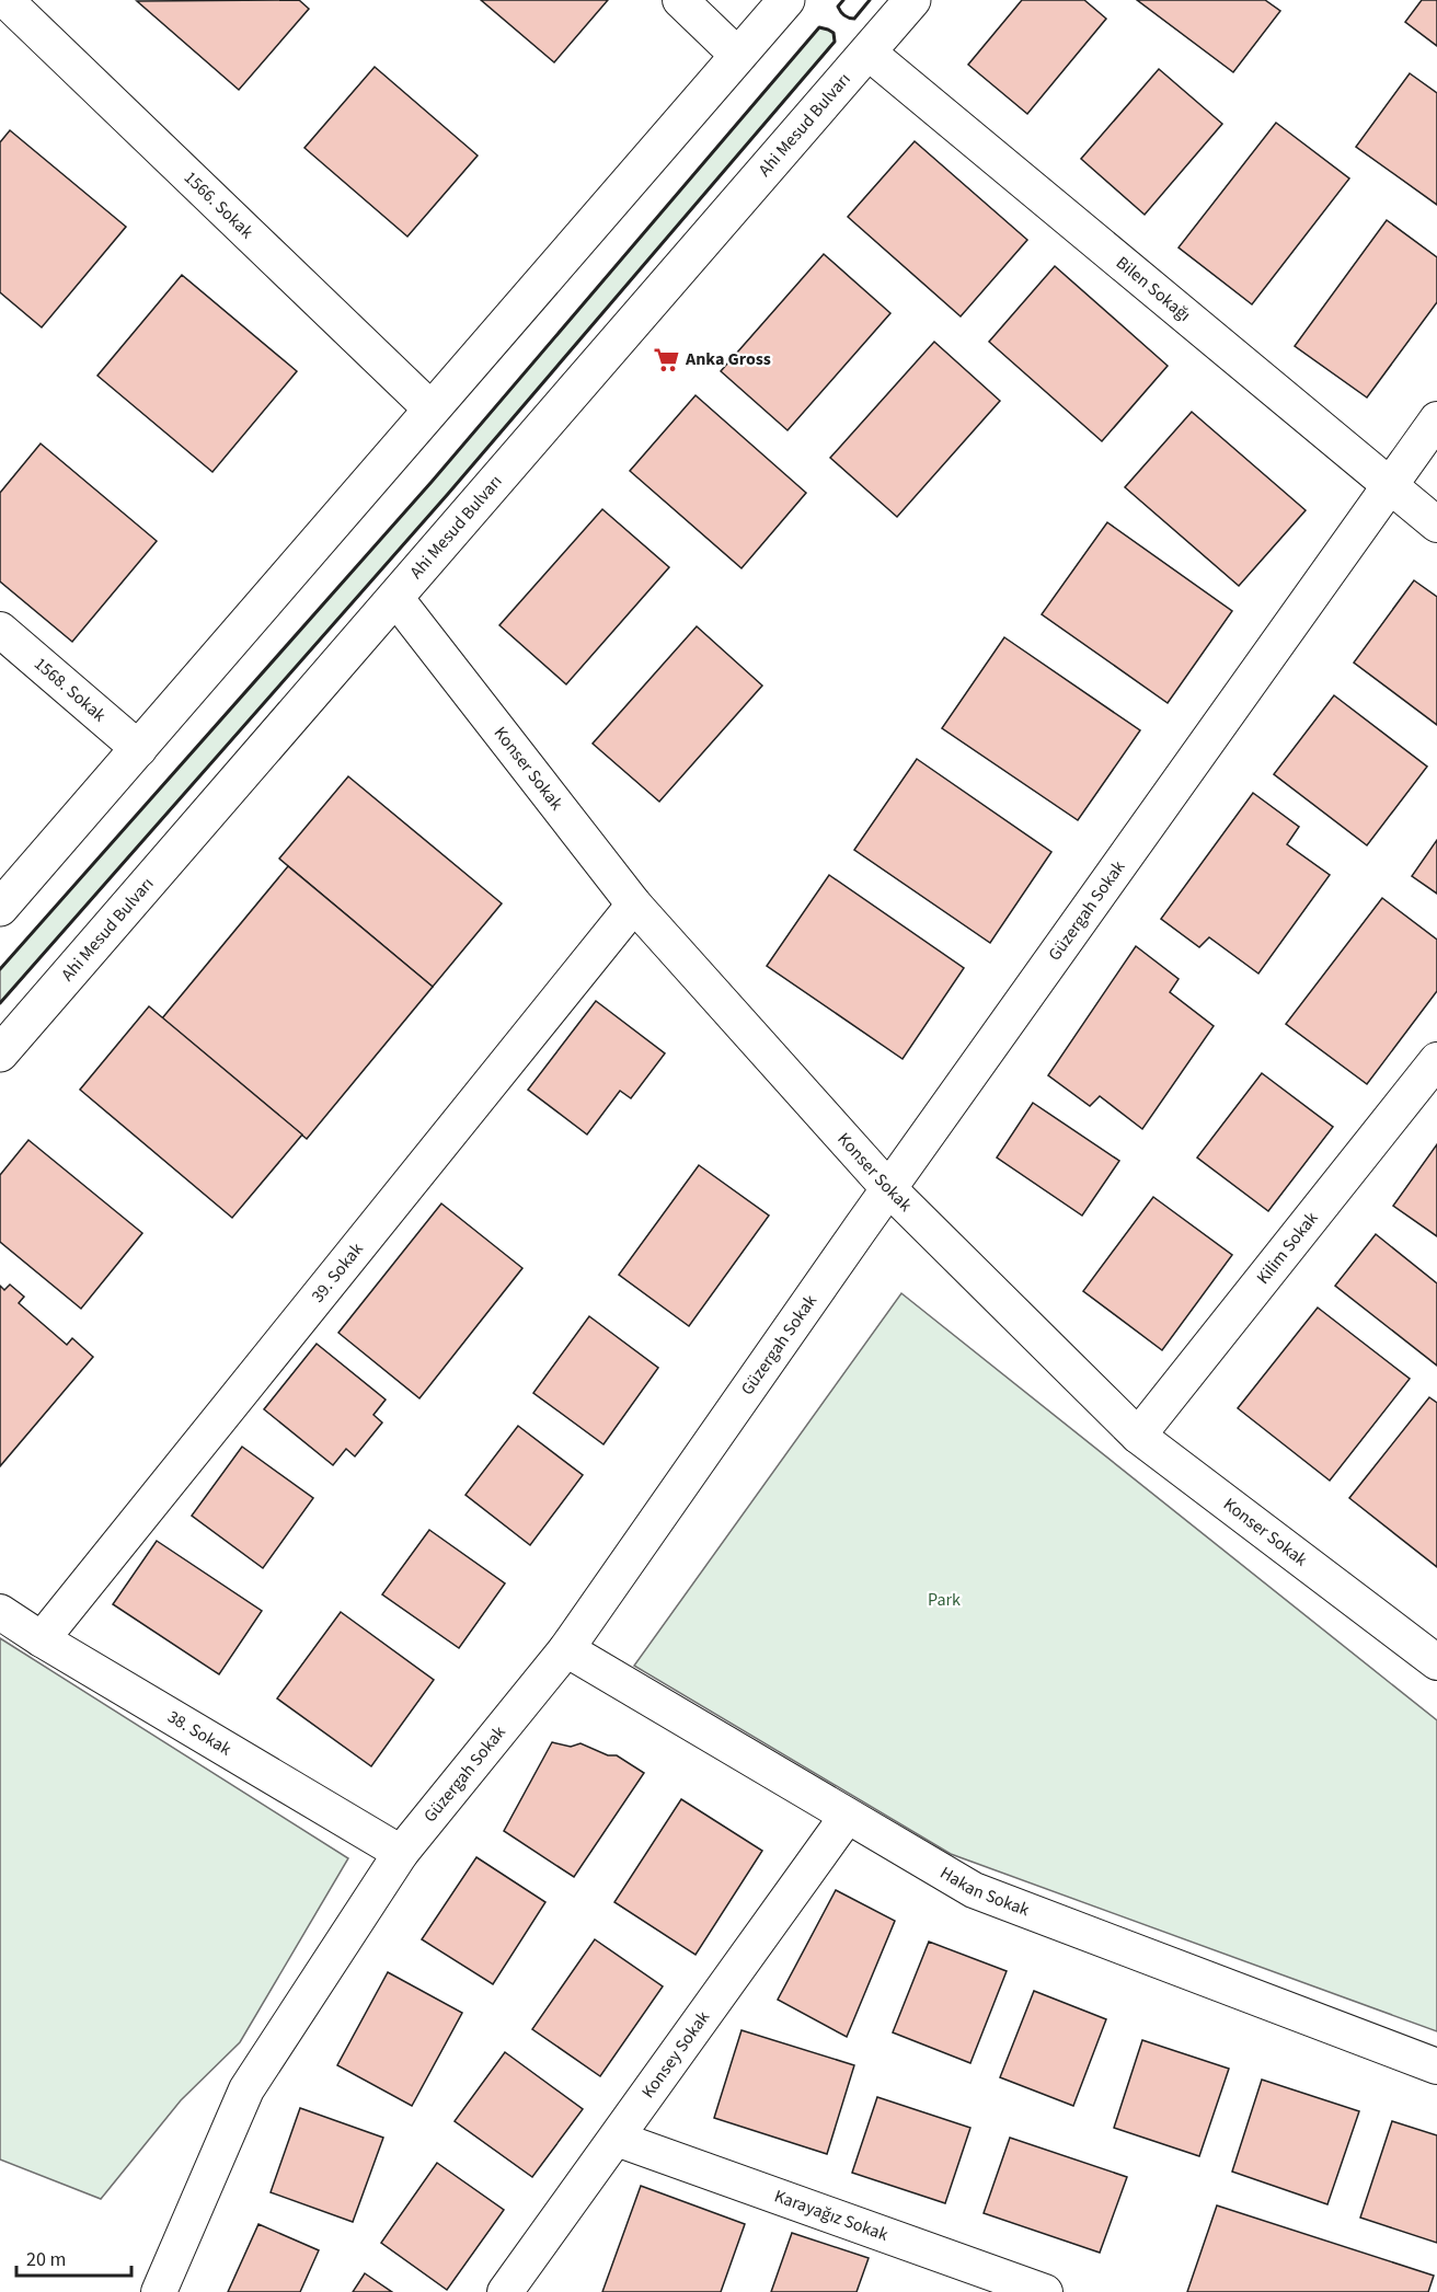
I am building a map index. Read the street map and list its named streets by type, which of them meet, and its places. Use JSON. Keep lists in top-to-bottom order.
{
  "streets": {
    "main road": ["Ahi Mesud Bulvarı"],
    "street": [
      "1566. Sokak",
      "Bilen Sokağı",
      "1568. Sokak",
      "Konser Sokak",
      "Güzergah Sokak",
      "Kilim Sokak",
      "39. Sokak",
      "38. Sokak",
      "Hakan Sokak",
      "Konsey Sokak",
      "Karayağız Sokak"
    ]
  },
  "crossings": [
    ["Ahi Mesud Bulvarı", "Bilen Sokağı"],
    ["Ahi Mesud Bulvarı", "Konser Sokak"],
    ["Bilen Sokağı", "Güzergah Sokak"],
    ["Konser Sokak", "Güzergah Sokak"],
    ["Konser Sokak", "Kilim Sokak"],
    ["Konser Sokak", "39. Sokak"],
    ["Güzergah Sokak", "38. Sokak"],
    ["Güzergah Sokak", "Hakan Sokak"],
    ["39. Sokak", "38. Sokak"],
    ["Hakan Sokak", "Konsey Sokak"],
    ["Konsey Sokak", "Karayağız Sokak"]
  ],
  "parks": ["Park"],
  "places": {
    "supermarket": ["Anka Gross"]
  },
  "scale_bar": "20 m"
}
